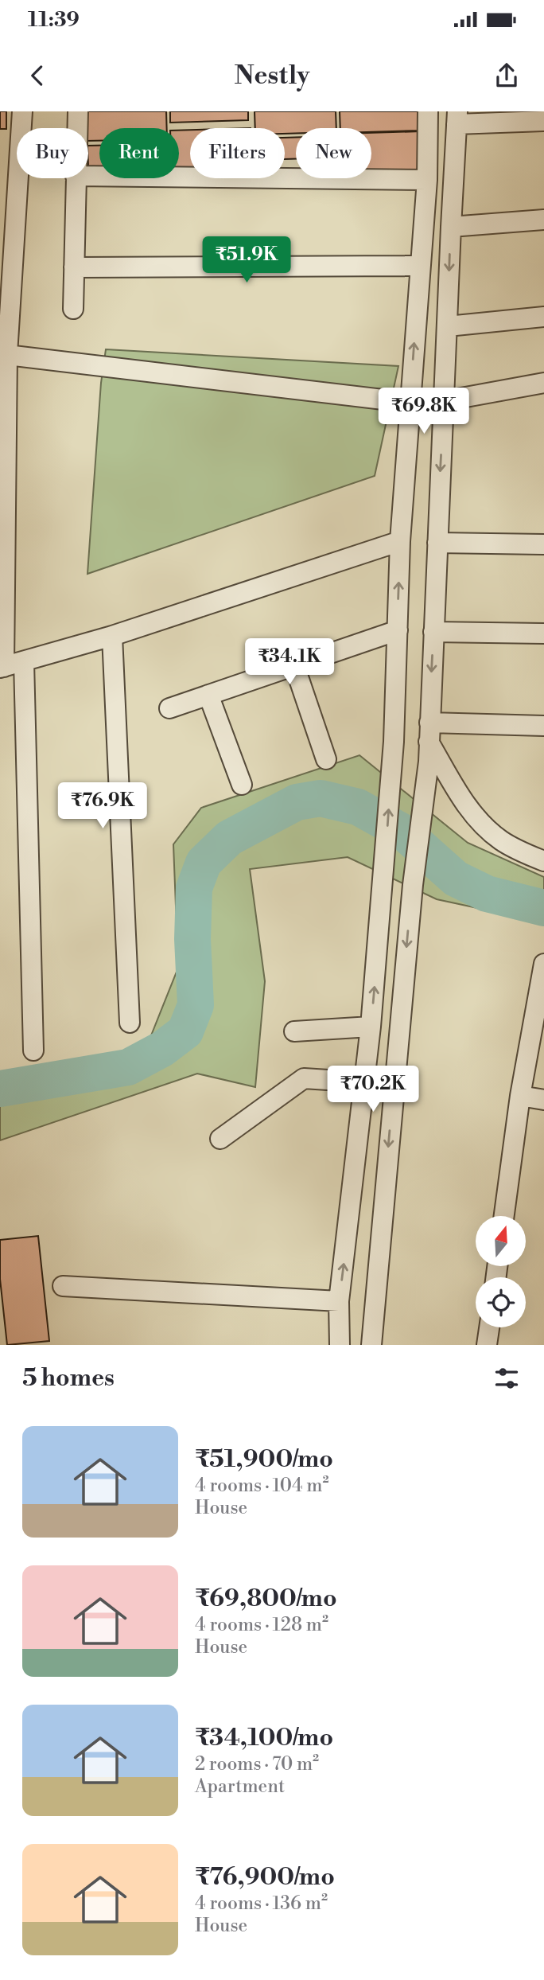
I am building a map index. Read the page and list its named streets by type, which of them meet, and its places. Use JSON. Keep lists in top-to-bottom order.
{
  "north": "top",
  "page": {
    "status": "11:39",
    "header": "Nestly",
    "chip": [
      "Buy",
      "Rent",
      "Filters",
      "New"
    ],
    "price": [
      "₹51.9K",
      "₹69.8K",
      "₹34.1K",
      "₹76.9K",
      "₹70.2K"
    ],
    "heading": "5 homes",
    "list": [
      {
        "name": "₹51,900/mo",
        "note": "4 rooms · 104 m² · House"
      },
      {
        "name": "₹69,800/mo",
        "note": "4 rooms · 128 m² · House"
      },
      {
        "name": "₹34,100/mo",
        "note": "2 rooms · 70 m² · Apartment"
      },
      {
        "name": "₹76,900/mo",
        "note": "4 rooms · 136 m² · House"
      }
    ]
  }
}
